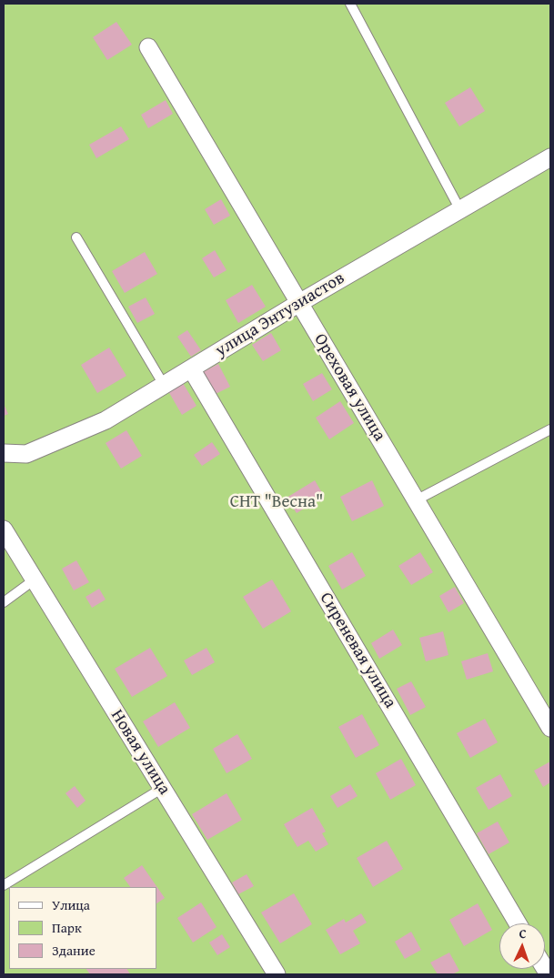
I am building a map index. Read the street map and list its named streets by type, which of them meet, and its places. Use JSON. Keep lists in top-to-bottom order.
{
  "streets": {
    "street": [
      "улица Энтузиастов",
      "Ореховая улица",
      "Сиреневая улица",
      "Новая улица"
    ]
  },
  "crossings": [
    ["улица Энтузиастов", "Ореховая улица"],
    ["улица Энтузиастов", "Сиреневая улица"]
  ],
  "parks": ["СНТ \"Весна\""],
  "legend": ["Улица", "Парк", "Здание"],
  "north": "top"
}
